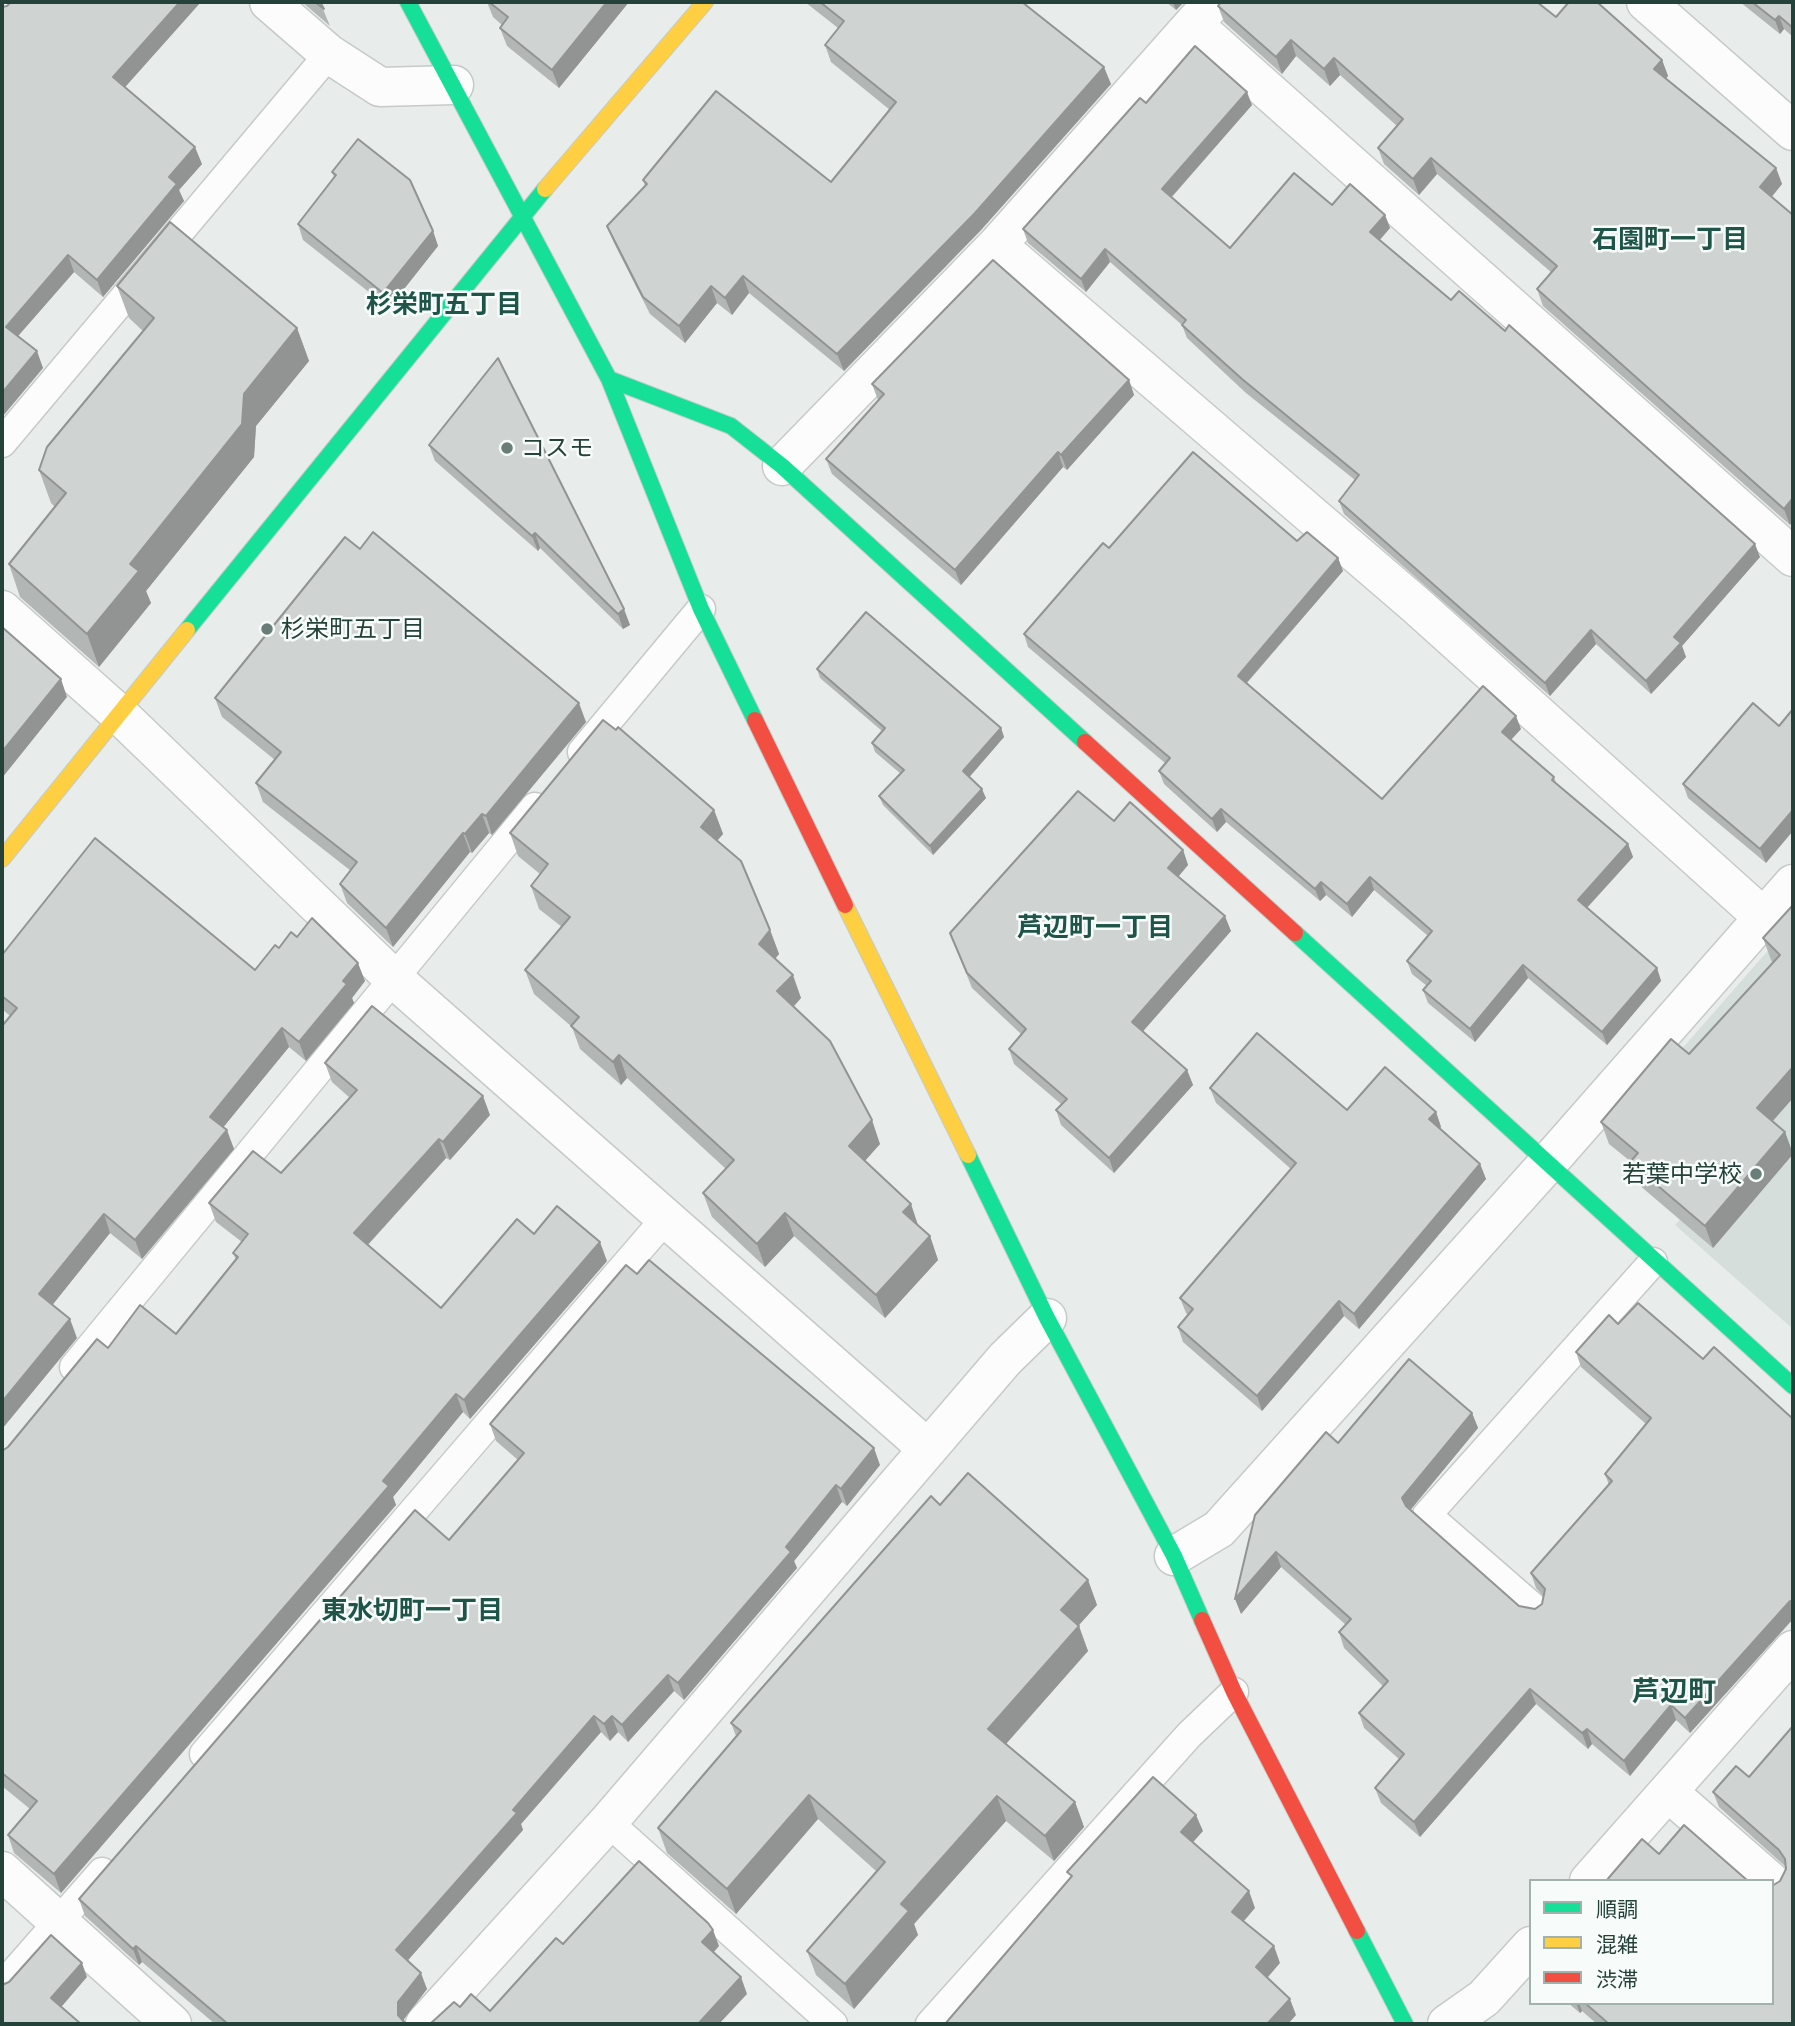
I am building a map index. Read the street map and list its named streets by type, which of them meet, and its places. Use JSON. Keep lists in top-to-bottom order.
{
  "districts": [
    "石園町一丁目",
    "杉栄町五丁目",
    "芦辺町一丁目",
    "東水切町一丁目",
    "芦辺町"
  ],
  "places": ["コスモ", "杉栄町五丁目", "若葉中学校"],
  "legend": ["順調", "混雑", "渋滞"]
}
